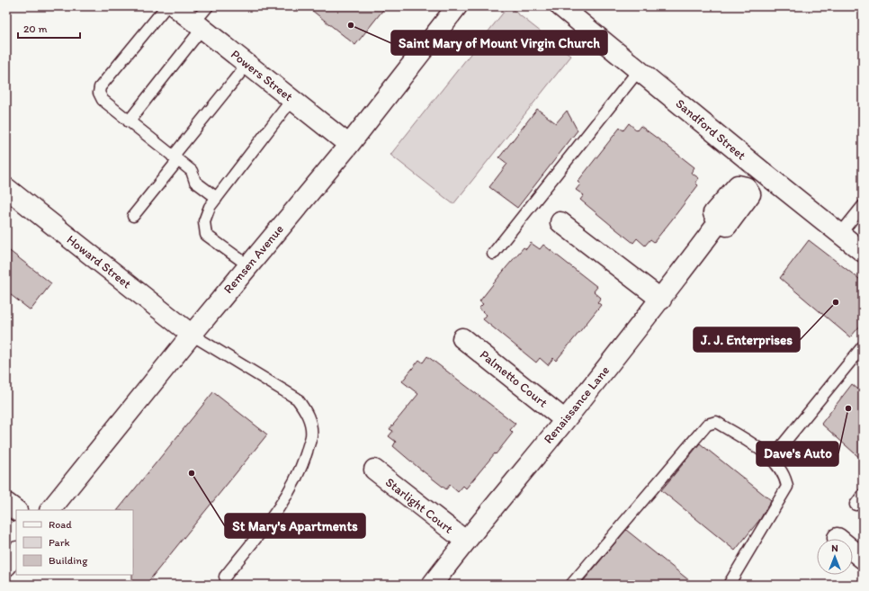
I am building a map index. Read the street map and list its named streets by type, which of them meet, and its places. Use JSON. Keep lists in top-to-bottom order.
{
  "streets": {
    "street": [
      "Powers Street",
      "Sandford Street",
      "Remsen Avenue",
      "Howard Street",
      "Palmetto Court",
      "Renaissance Lane",
      "Starlight Court"
    ]
  },
  "crossings": [
    ["Powers Street", "Remsen Avenue"],
    ["Sandford Street", "Renaissance Lane"],
    ["Remsen Avenue", "Howard Street"],
    ["Palmetto Court", "Renaissance Lane"],
    ["Renaissance Lane", "Starlight Court"]
  ],
  "places": [
    "Saint Mary of Mount Virgin Church",
    "J. J. Enterprises",
    "Dave's Auto",
    "St Mary's Apartments"
  ],
  "legend": ["Road", "Park", "Building"],
  "scale_bar": "20 m",
  "north": "top"
}
